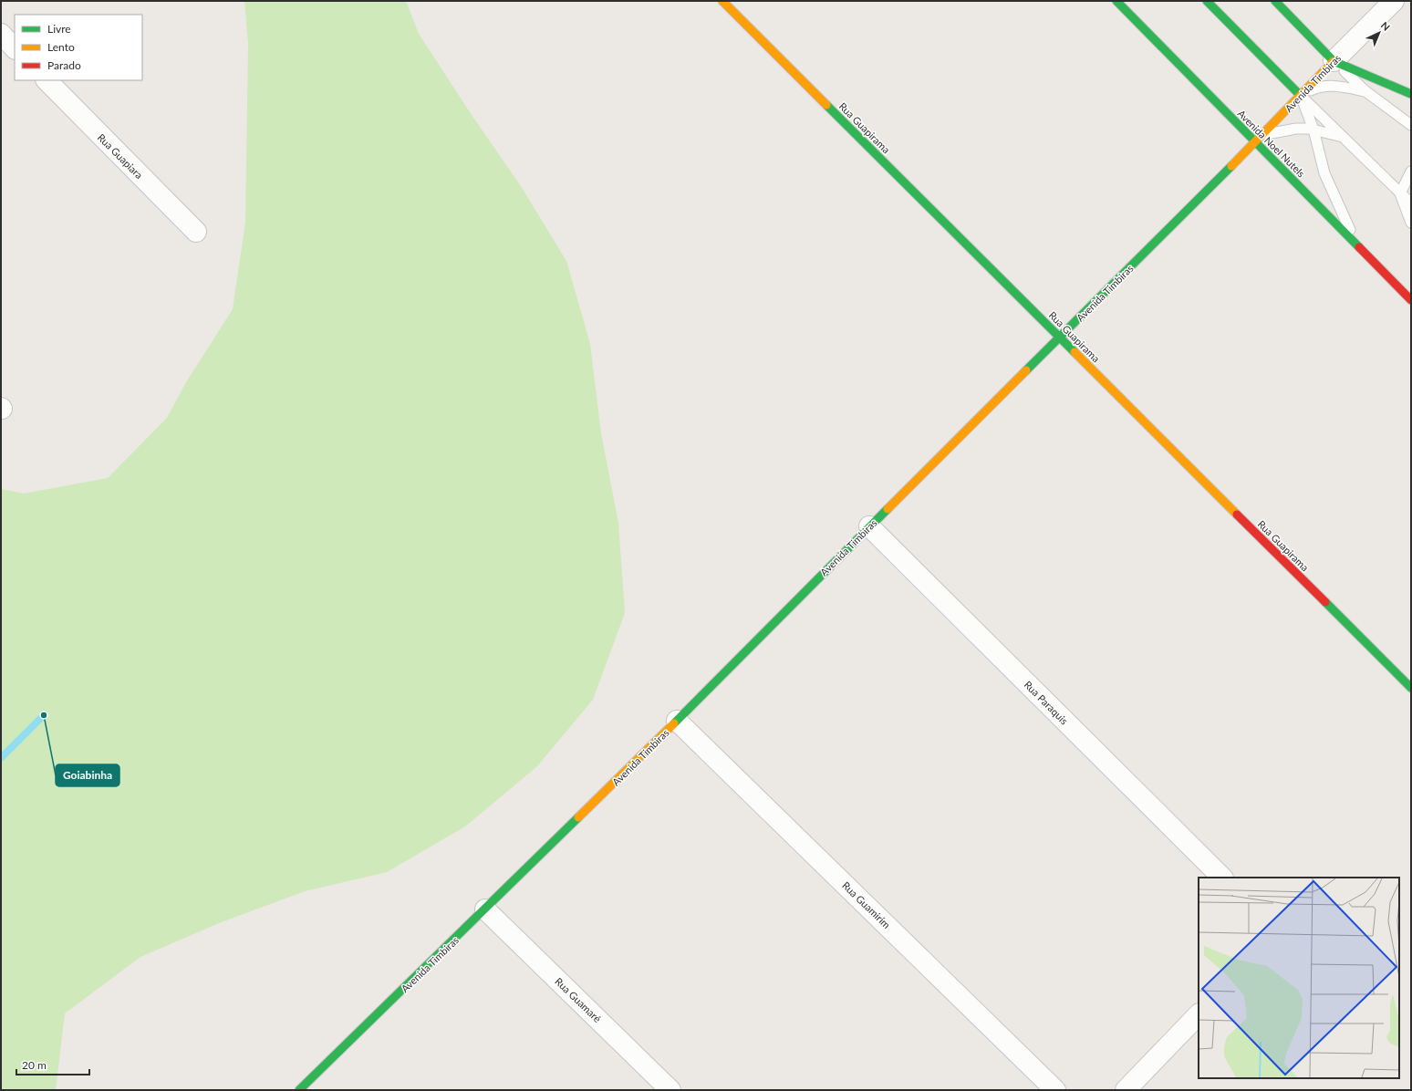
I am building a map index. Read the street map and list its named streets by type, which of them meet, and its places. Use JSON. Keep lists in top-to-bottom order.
{
  "streets": {
    "street": [
      "Avenida Timbiras",
      "Rua Guapirama",
      "Avenida Noel Nutels",
      "Rua Guapiara",
      "Rua Paraquis",
      "Rua Guamirim",
      "Rua Guamaré"
    ]
  },
  "crossings": [
    ["Avenida Timbiras", "Rua Guapirama"],
    ["Avenida Timbiras", "Avenida Noel Nutels"],
    ["Avenida Timbiras", "Rua Paraquis"],
    ["Avenida Timbiras", "Rua Guamirim"],
    ["Avenida Timbiras", "Rua Guamaré"]
  ],
  "places": ["Goiabinha"],
  "legend": ["Livre", "Lento", "Parado"],
  "scale_bar": "20 m",
  "north": "top right"
}
